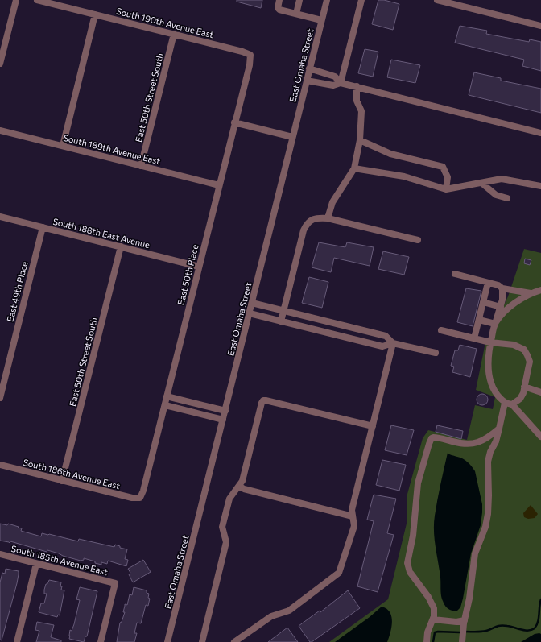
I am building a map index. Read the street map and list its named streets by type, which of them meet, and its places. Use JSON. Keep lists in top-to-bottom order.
{
  "streets": {
    "street": [
      "South 190th Avenue East",
      "East Omaha Street",
      "East 50th Street South",
      "South 189th Avenue East",
      "South 188th East Avenue",
      "East 50th Place",
      "East 49th Place",
      "South 186th Avenue East",
      "South 185th Avenue East"
    ]
  },
  "crossings": [
    ["South 190th Avenue East", "East 50th Street South"],
    ["South 190th Avenue East", "East 50th Place"],
    ["East 50th Street South", "South 189th Avenue East"],
    ["East 50th Street South", "South 188th East Avenue"],
    ["East 50th Street South", "South 186th Avenue East"],
    ["South 189th Avenue East", "East 50th Place"],
    ["South 188th East Avenue", "East 50th Place"],
    ["South 188th East Avenue", "East 49th Place"],
    ["East 50th Place", "South 186th Avenue East"]
  ]
}
